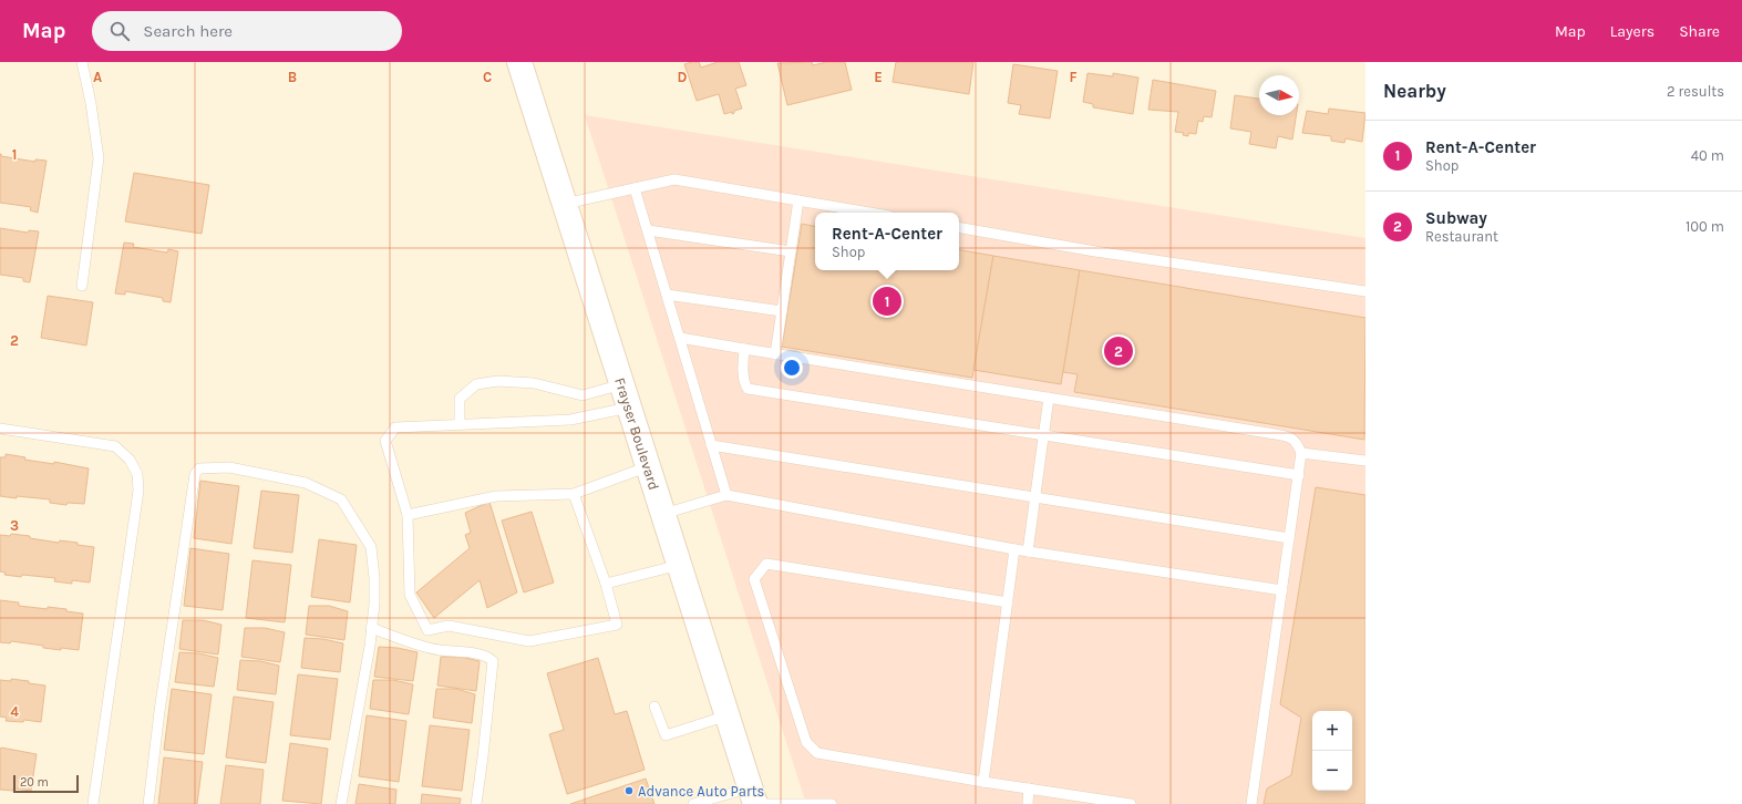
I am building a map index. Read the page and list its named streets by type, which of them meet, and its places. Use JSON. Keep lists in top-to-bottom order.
{
  "streets": {
    "main road": ["Frayser Boulevard"]
  },
  "places": ["Advance Auto Parts"],
  "scale_bar": "20 m",
  "north": "right",
  "page": {
    "header": "Map",
    "search": "Search here",
    "nav": ["Map", "Layers", "Share"],
    "heading": ["Nearby", "2 results"],
    "list": [
      {
        "mark": "1",
        "name": "Rent-A-Center",
        "note": "Shop",
        "value": "40 m"
      },
      {
        "mark": "2",
        "name": "Subway",
        "note": "Restaurant",
        "value": "100 m"
      }
    ],
    "popup": ["Rent-A-Center", "Shop"],
    "pins": ["1", "2"],
    "map_buttons": ["+", "−"],
    "scale": "20 m"
  },
  "grid": {
    "columns": [
      "A",
      "B",
      "C",
      "D",
      "E",
      "F"
    ],
    "rows": [
      "1",
      "2",
      "3",
      "4"
    ]
  }
}
